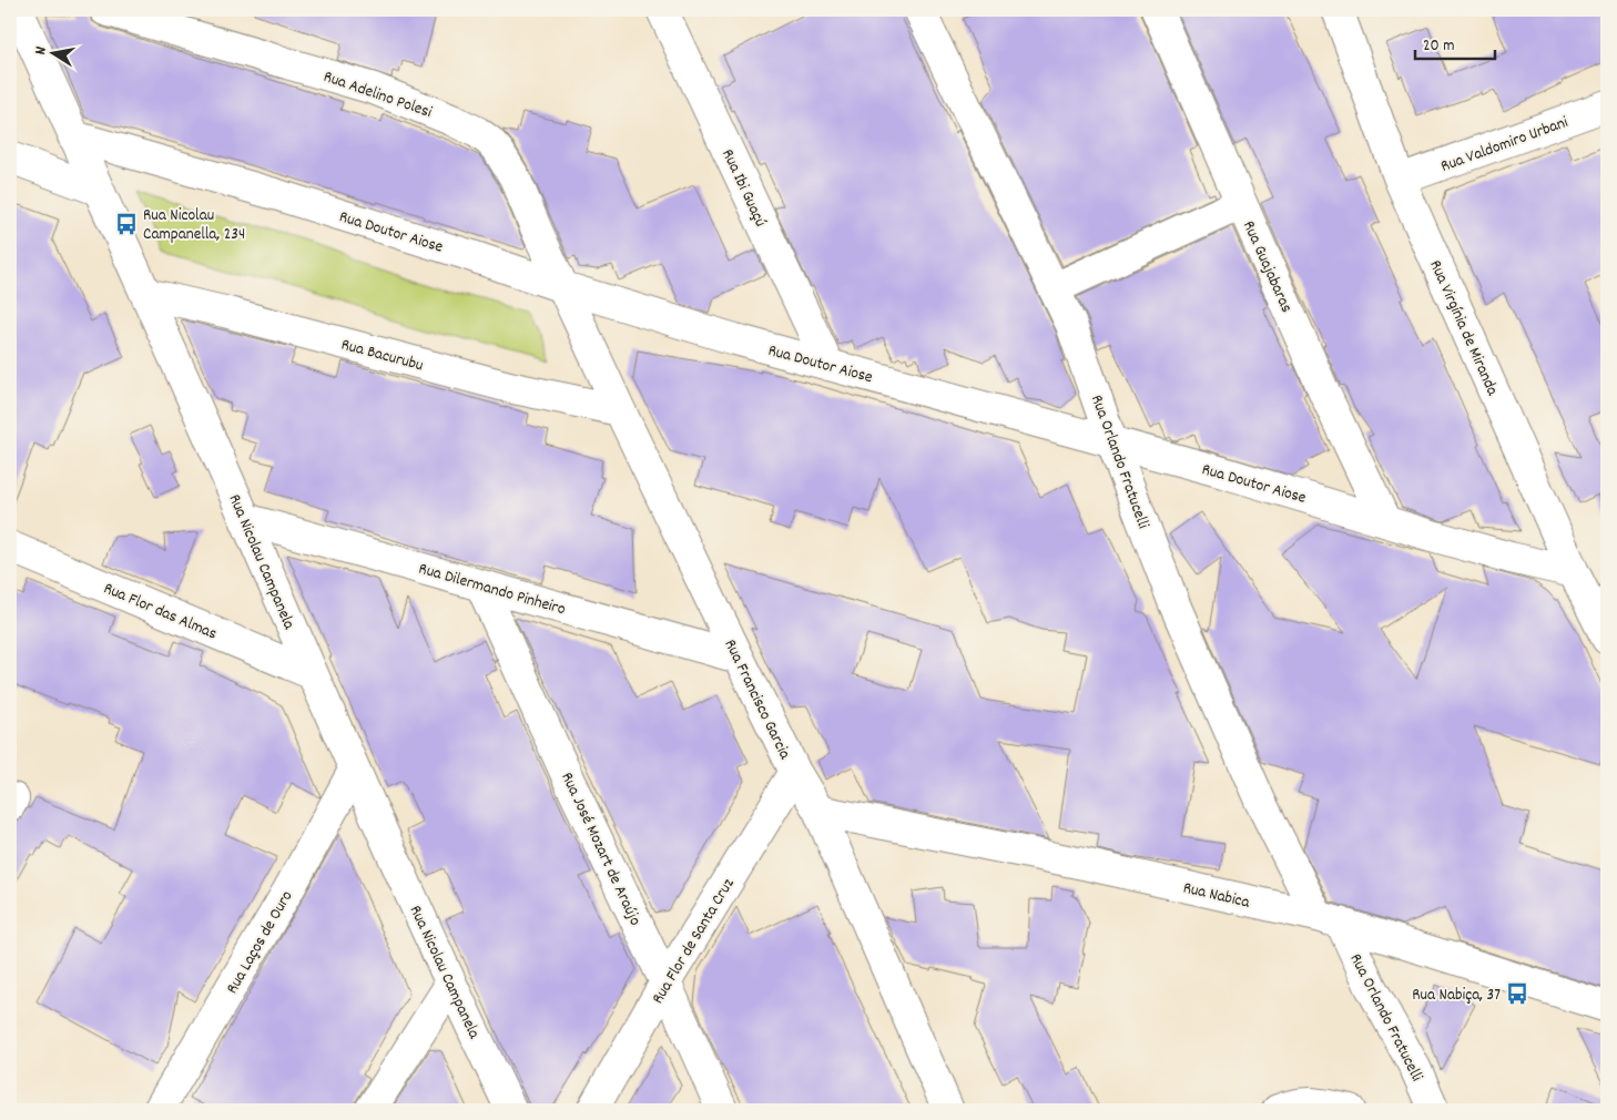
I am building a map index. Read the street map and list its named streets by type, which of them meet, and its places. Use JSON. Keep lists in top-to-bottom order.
{
  "streets": {
    "street": [
      "Rua Adelino Polesi",
      "Rua Valdomiro Urbani",
      "Rua Ibi Guaçú",
      "Rua Doutor Aiose",
      "Rua Guajabaras",
      "Rua Virgínia de Miranda",
      "Rua Bacurubu",
      "Rua Orlando Fratucelli",
      "Rua Nicolau Campanela",
      "Rua Dilermando Pinheiro",
      "Rua Flor das Almas",
      "Rua Francisco Garcia",
      "Rua José Mozart de Araújo",
      "Rua Nabica",
      "Rua Flor de Santa Cruz",
      "Rua Laços de Ouro"
    ]
  },
  "crossings": [
    ["Rua Adelino Polesi", "Rua Doutor Aiose"],
    ["Rua Adelino Polesi", "Rua Francisco Garcia"],
    ["Rua Valdomiro Urbani", "Rua Virgínia de Miranda"],
    ["Rua Ibi Guaçú", "Rua Doutor Aiose"],
    ["Rua Doutor Aiose", "Rua Guajabaras"],
    ["Rua Doutor Aiose", "Rua Virgínia de Miranda"],
    ["Rua Doutor Aiose", "Rua Orlando Fratucelli"],
    ["Rua Doutor Aiose", "Rua Nicolau Campanela"],
    ["Rua Doutor Aiose", "Rua Francisco Garcia"],
    ["Rua Bacurubu", "Rua Nicolau Campanela"],
    ["Rua Bacurubu", "Rua Francisco Garcia"],
    ["Rua Orlando Fratucelli", "Rua Nabica"],
    ["Rua Nicolau Campanela", "Rua Dilermando Pinheiro"],
    ["Rua Nicolau Campanela", "Rua Flor das Almas"],
    ["Rua Nicolau Campanela", "Rua Laços de Ouro"],
    ["Rua Dilermando Pinheiro", "Rua Francisco Garcia"],
    ["Rua Dilermando Pinheiro", "Rua José Mozart de Araújo"],
    ["Rua Francisco Garcia", "Rua Nabica"],
    ["Rua Francisco Garcia", "Rua Flor de Santa Cruz"],
    ["Rua José Mozart de Araújo", "Rua Flor de Santa Cruz"]
  ],
  "places": {
    "bus stop": ["Rua Nicolau Campanella, 234", "Rua Nabiça, 37"]
  },
  "scale_bar": "20 m",
  "north": "left"
}
